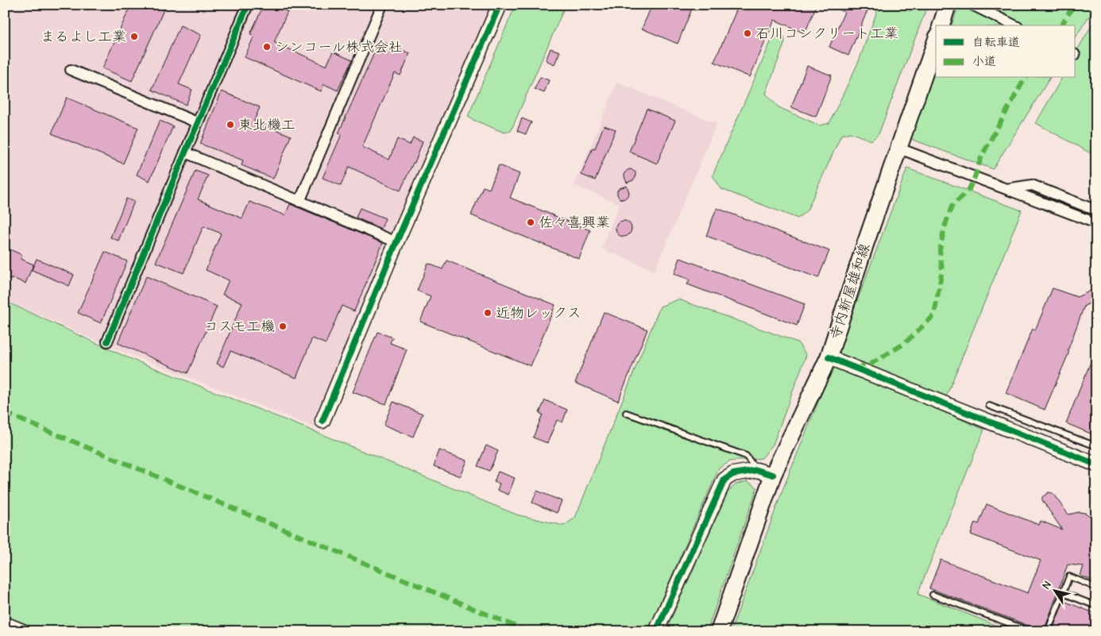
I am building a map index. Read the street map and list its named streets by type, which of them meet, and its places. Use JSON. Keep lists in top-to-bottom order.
{
  "streets": {
    "main road": ["寺内新屋雄和線"]
  },
  "places": [
    "石川コンクリート工業",
    "まるよし工業",
    "シンコール株式会社",
    "東北機工",
    "佐々喜興業",
    "近物レックス",
    "コスモ工機"
  ],
  "legend": ["自転車道", "小道"],
  "north": "top left"
}
